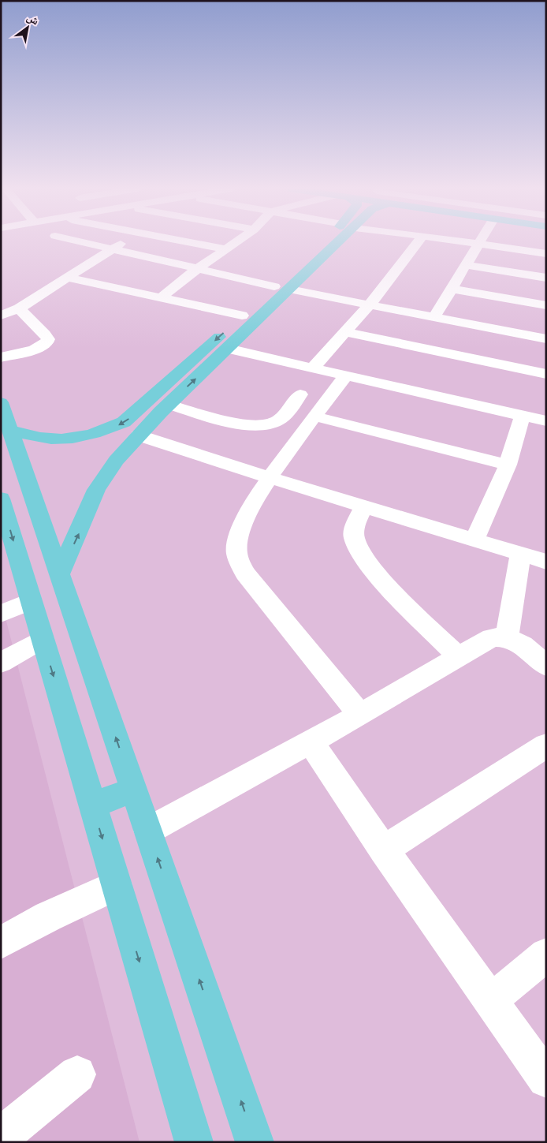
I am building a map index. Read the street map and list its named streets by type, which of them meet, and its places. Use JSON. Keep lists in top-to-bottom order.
{
  "north": "top right"
}
